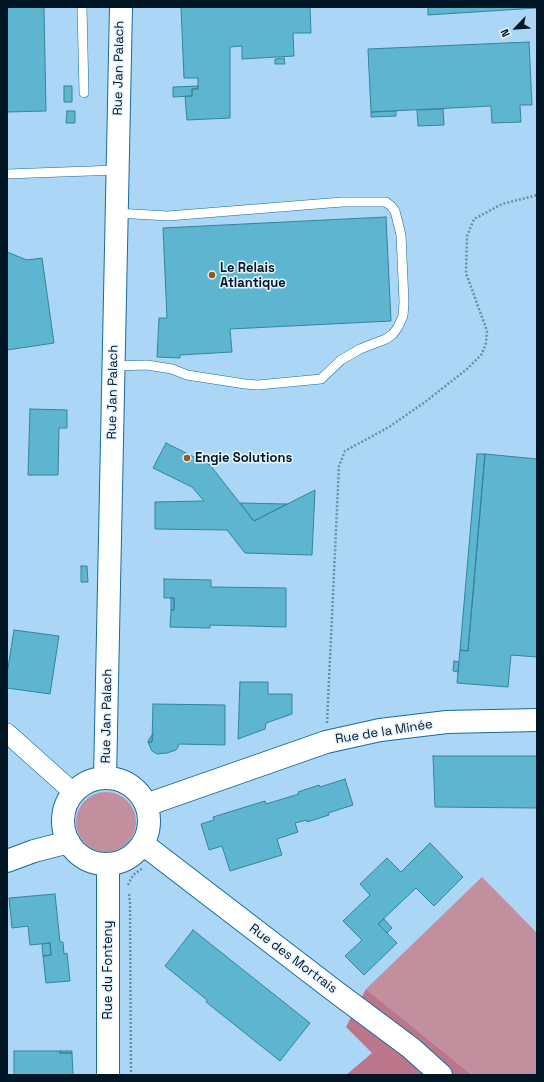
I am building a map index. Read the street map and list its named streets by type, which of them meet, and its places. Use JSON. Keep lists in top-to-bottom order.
{
  "streets": {
    "street": [
      "Rue Jan Palach",
      "Rue de la Minée",
      "Rue des Mortrais",
      "Rue du Fonteny"
    ]
  },
  "crossings": [
    ["Rue Jan Palach", "Rue de la Minée"],
    ["Rue Jan Palach", "Rue des Mortrais"],
    ["Rue Jan Palach", "Rue du Fonteny"],
    ["Rue de la Minée", "Rue des Mortrais"],
    ["Rue de la Minée", "Rue du Fonteny"],
    ["Rue des Mortrais", "Rue du Fonteny"]
  ],
  "places": ["Le Relais Atlantique", "Engie Solutions"],
  "north": "bottom left"
}
